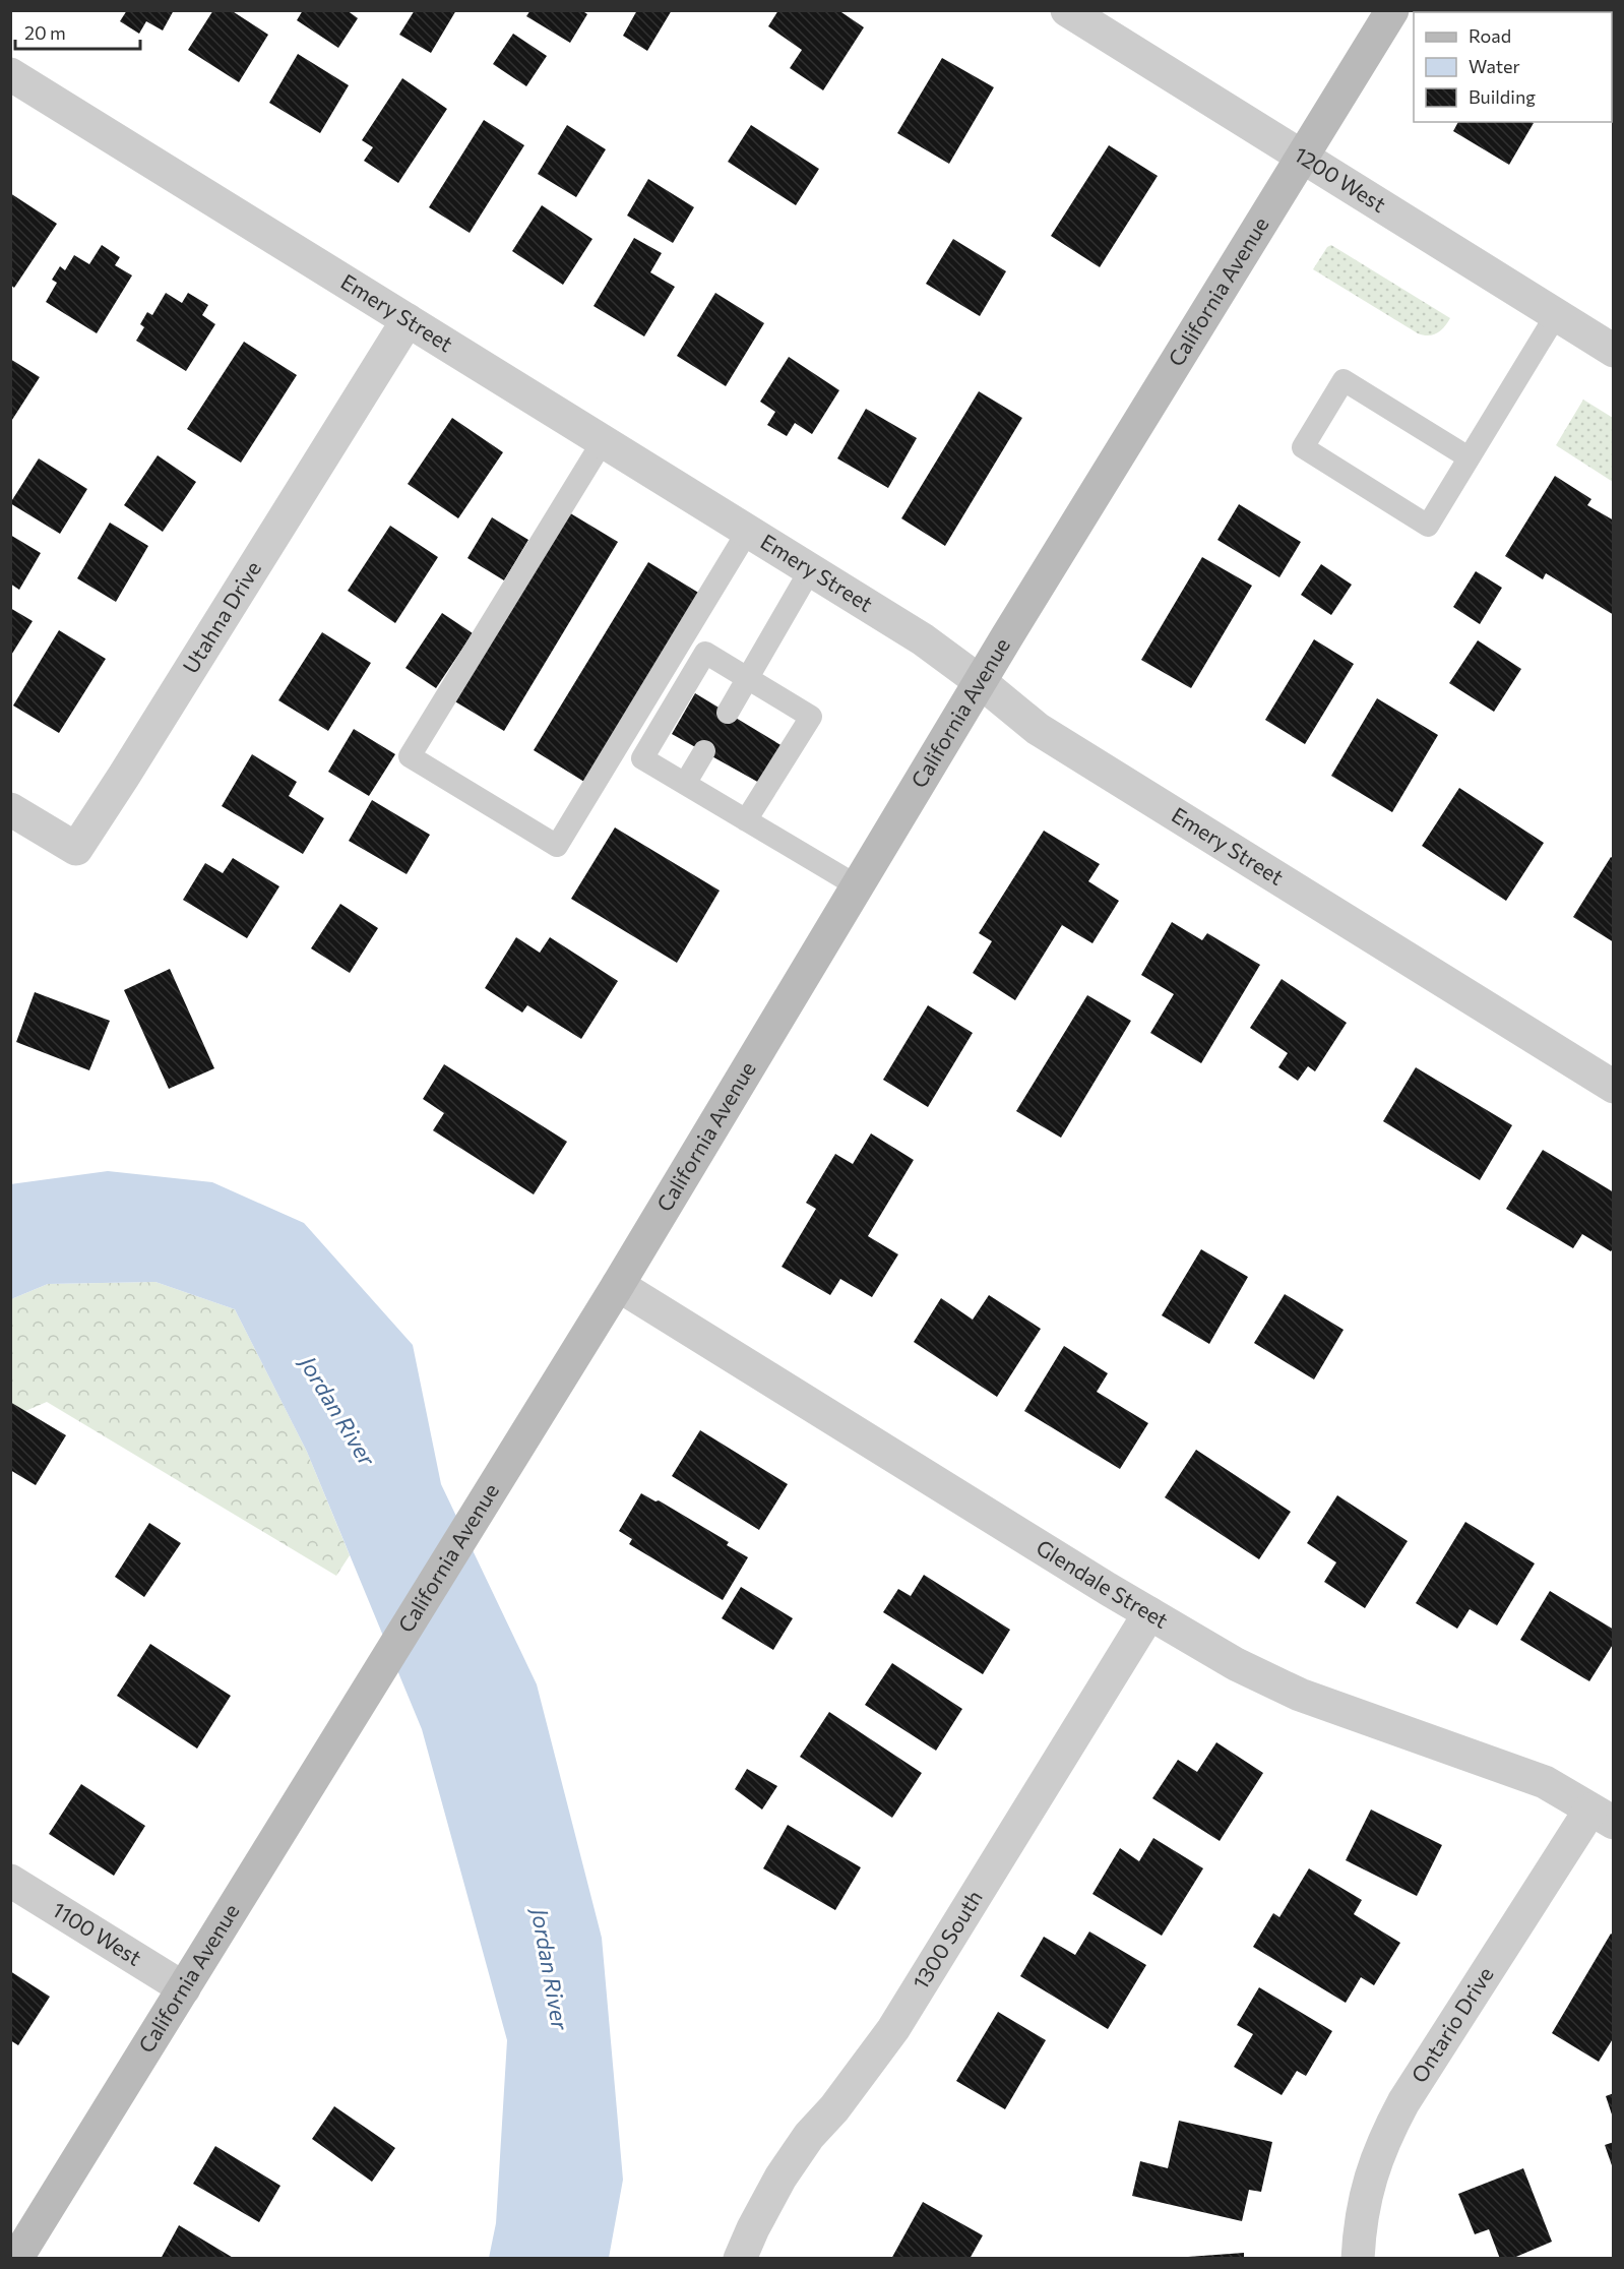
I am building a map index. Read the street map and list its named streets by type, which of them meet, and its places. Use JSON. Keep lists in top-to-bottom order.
{
  "streets": {
    "main road": ["California Avenue"],
    "street": [
      "1200 West",
      "Emery Street",
      "Utahna Drive",
      "Glendale Street",
      "1100 West",
      "1300 South",
      "Ontario Drive"
    ]
  },
  "crossings": [
    ["1200 West", "California Avenue"],
    ["California Avenue", "Emery Street"],
    ["California Avenue", "Glendale Street"],
    ["California Avenue", "1100 West"],
    ["Emery Street", "Utahna Drive"],
    ["Glendale Street", "1300 South"],
    ["Glendale Street", "Ontario Drive"]
  ],
  "water": ["Jordan River"],
  "legend": ["Road", "Water", "Building"],
  "scale_bar": "20 m"
}
